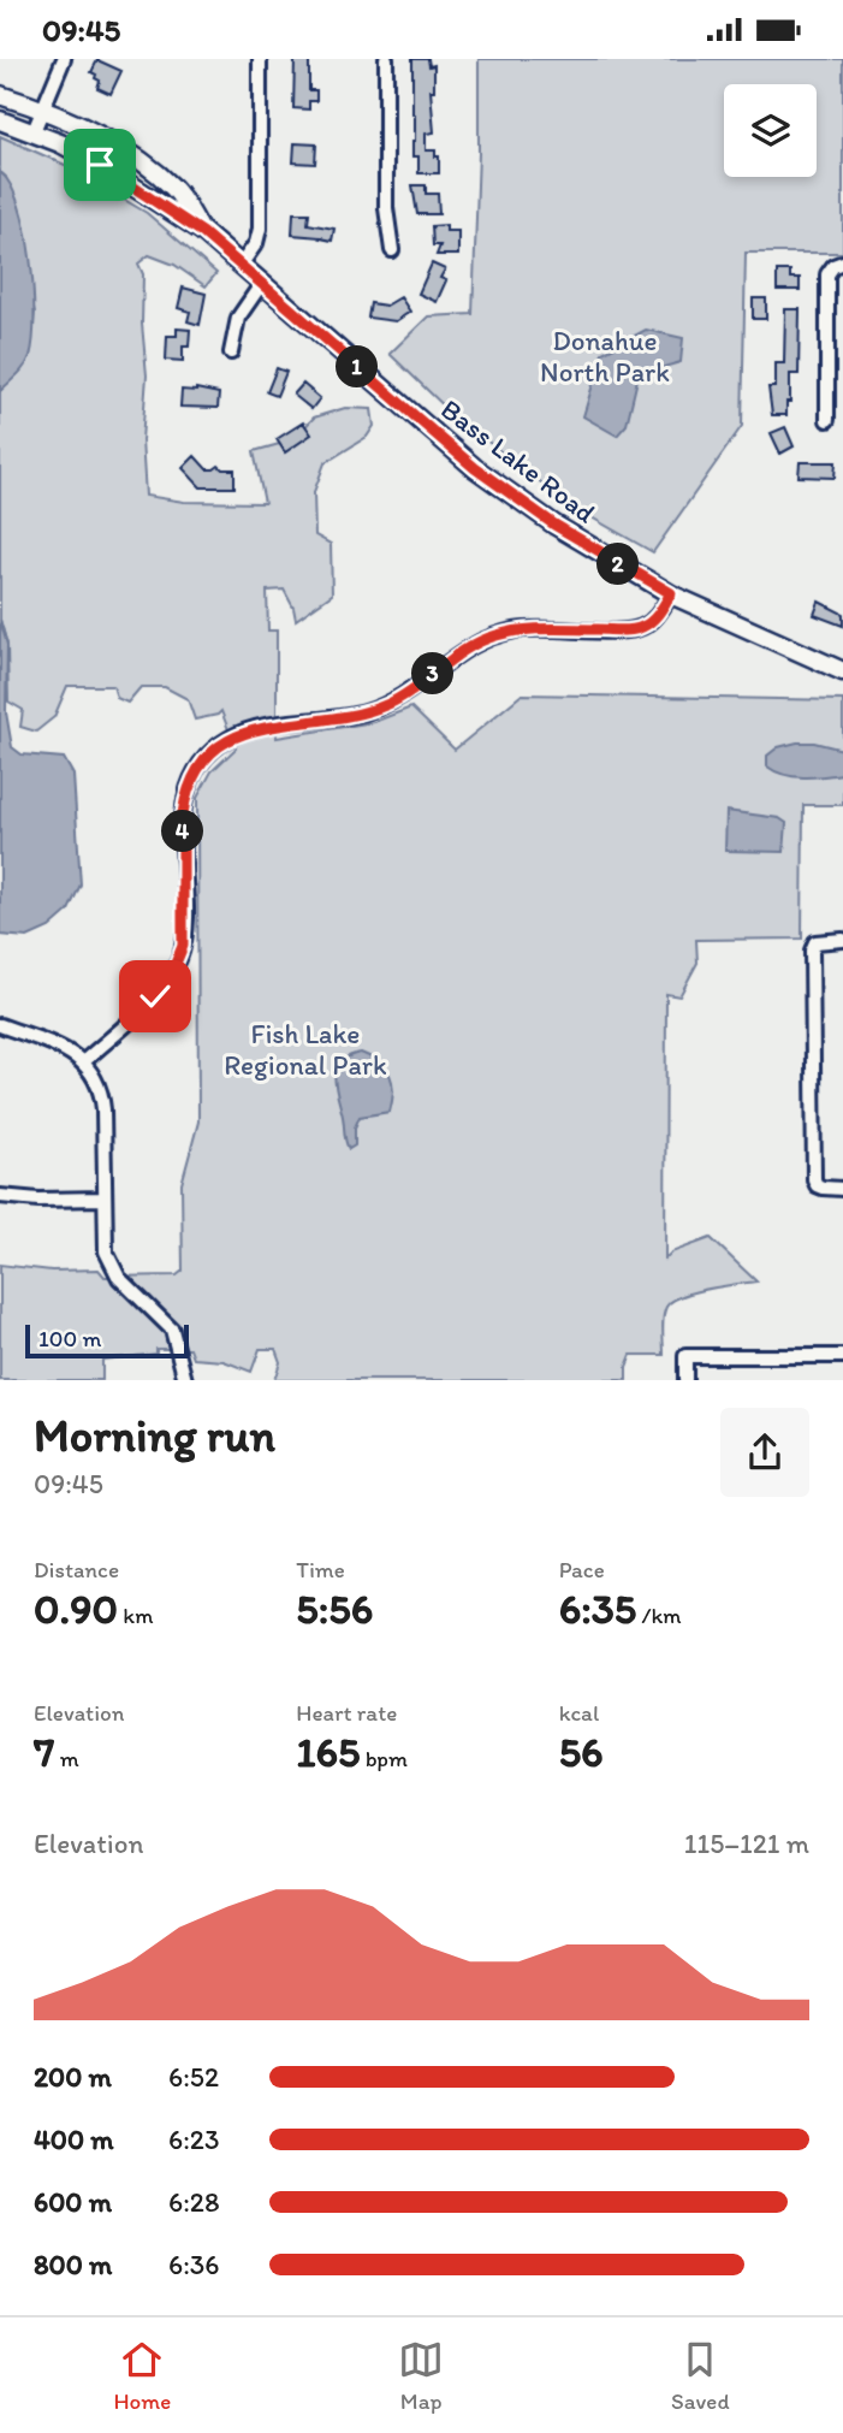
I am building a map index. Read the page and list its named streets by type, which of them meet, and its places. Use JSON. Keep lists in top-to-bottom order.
{
  "streets": {
    "main road": ["Bass Lake Road"]
  },
  "parks": ["Donahue North Park", "Fish Lake Regional Park"],
  "scale_bar": "100 m",
  "page": {
    "status": "09:45",
    "pins": [
      "1",
      "2",
      "3",
      "4"
    ],
    "scale": "100 m",
    "heading": ["Morning run", "09:45"],
    "stats": [
      ["Distance", "0.90 km"],
      ["Time", "5:56"],
      ["Pace", "6:35 /km"],
      ["Elevation", "7 m"],
      ["Heart rate", "165 bpm"],
      ["kcal", "56"]
    ],
    "chart": ["Elevation", "115–121 m"],
    "list": [
      {
        "name": "200 m",
        "note": "6:52"
      },
      {
        "name": "400 m",
        "note": "6:23"
      },
      {
        "name": "600 m",
        "note": "6:28"
      },
      {
        "name": "800 m",
        "note": "6:36"
      }
    ],
    "tabs": ["Home", "Map", "Saved"]
  }
}
